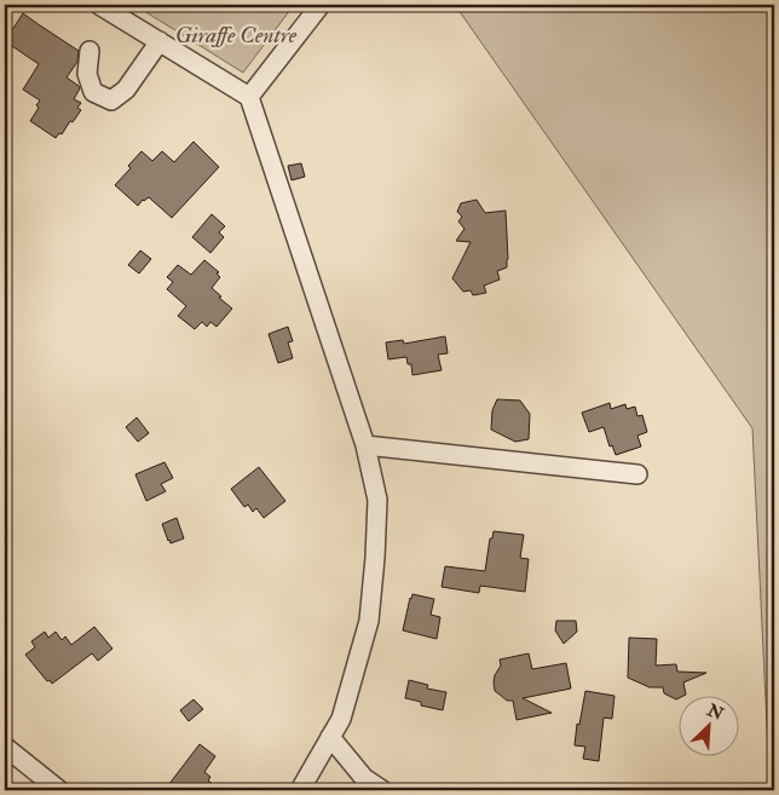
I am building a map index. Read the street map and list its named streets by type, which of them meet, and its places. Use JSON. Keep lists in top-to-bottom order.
{
  "parks": ["Giraffe Centre"],
  "north": "top right"
}
